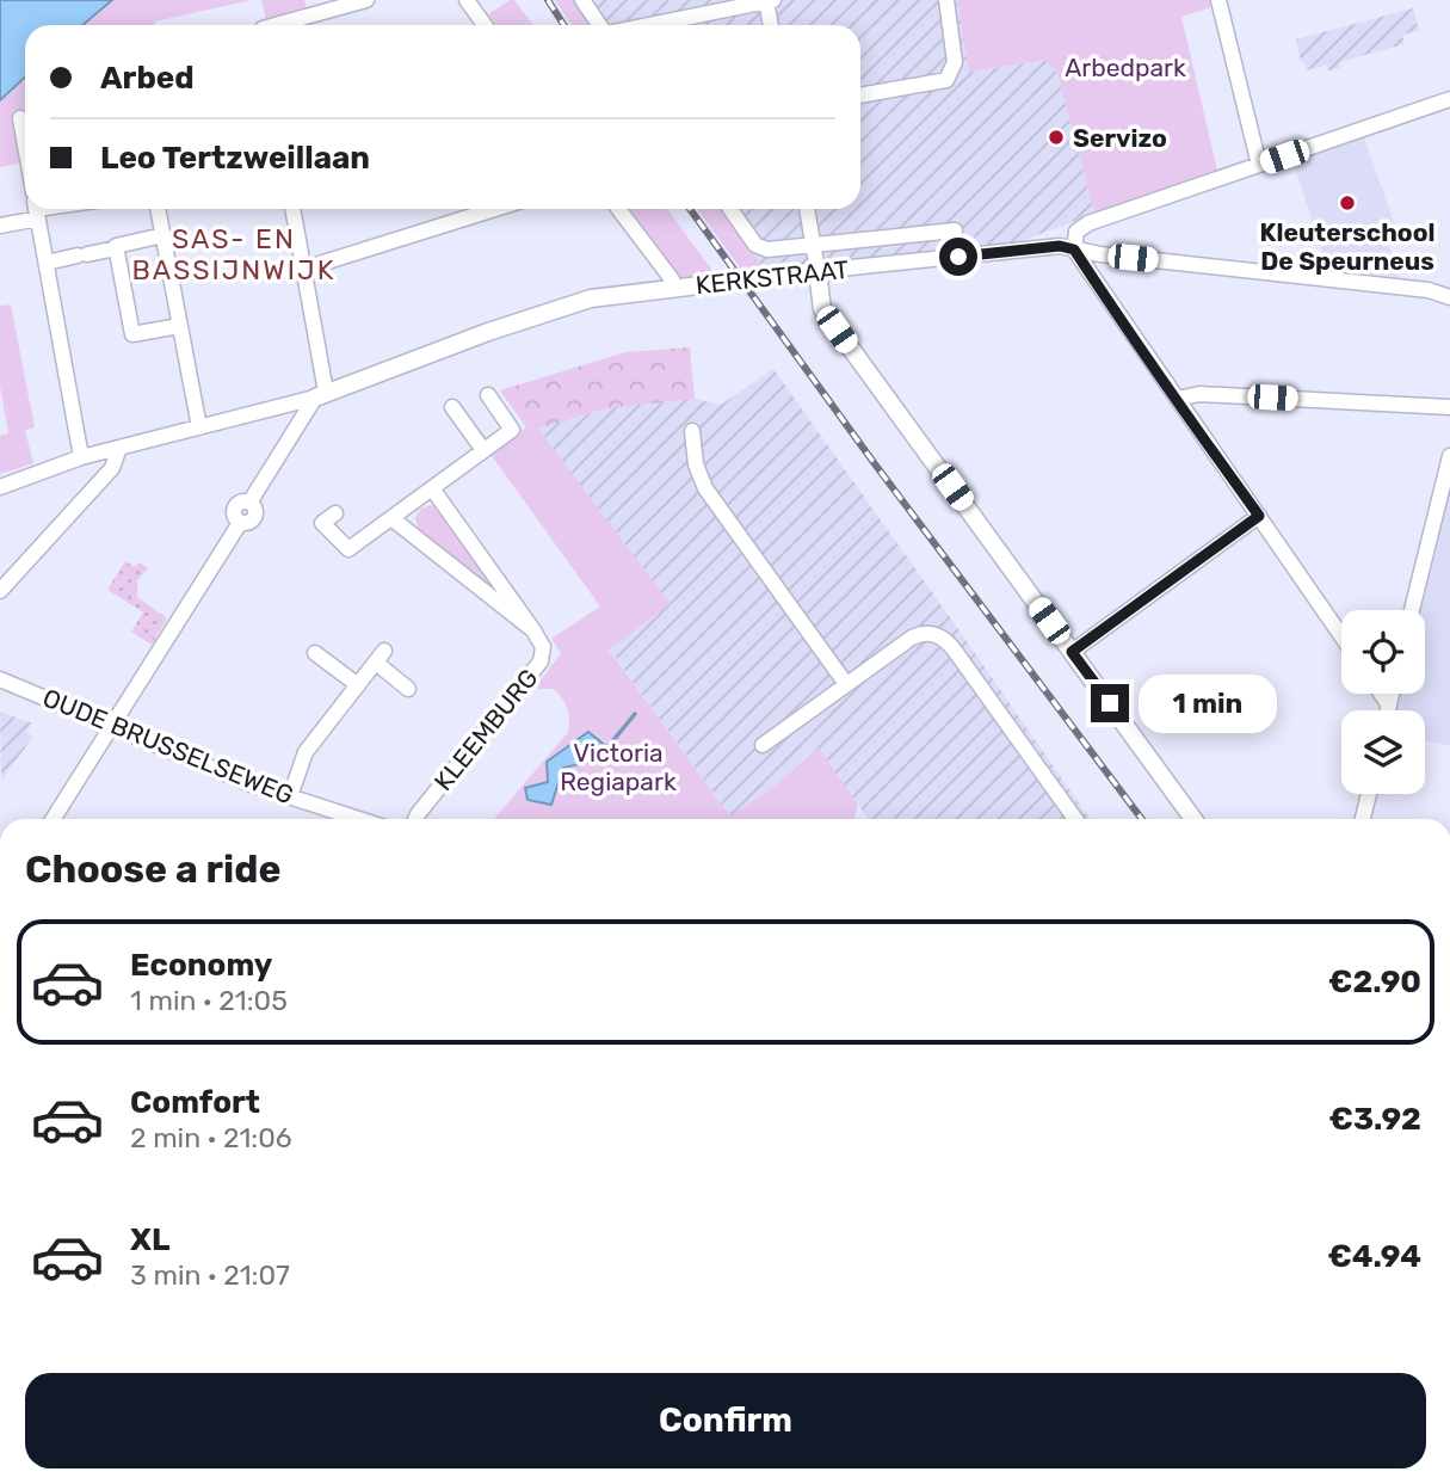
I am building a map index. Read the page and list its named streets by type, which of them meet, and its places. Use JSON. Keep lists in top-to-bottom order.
{
  "streets": {
    "street": ["KERKSTRAAT", "KLEEMBURG", "OUDE BRUSSELSEWEG"]
  },
  "districts": ["SAS- EN BASSIJNWIJK"],
  "parks": ["Arbedpark", "Victoria Regiapark"],
  "places": ["Servizo", "Kleuterschool De Speurneus"],
  "page": {
    "banner": ["Arbed", "Leo Tertzweillaan"],
    "bubble": "1 min",
    "heading": "Choose a ride",
    "list": [
      {
        "name": "Economy",
        "note": "1 min · 21:05",
        "value": "€2.90"
      },
      {
        "name": "Comfort",
        "note": "2 min · 21:06",
        "value": "€3.92"
      },
      {
        "name": "XL",
        "note": "3 min · 21:07",
        "value": "€4.94"
      }
    ],
    "buttons": "Confirm"
  }
}
